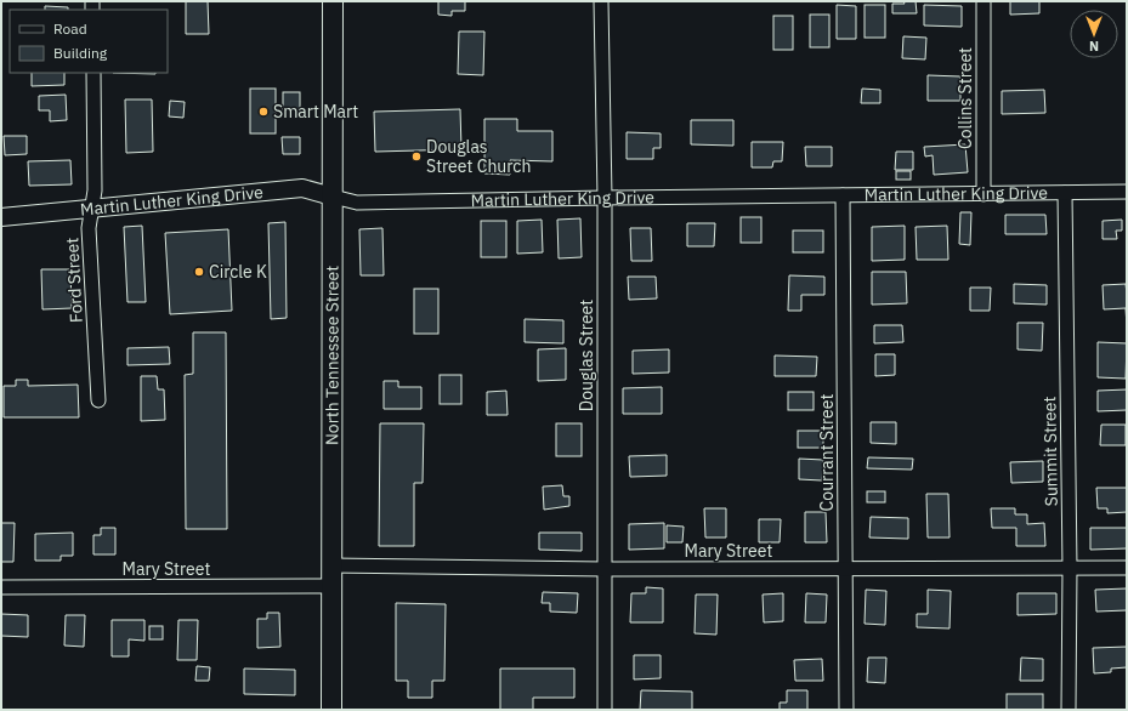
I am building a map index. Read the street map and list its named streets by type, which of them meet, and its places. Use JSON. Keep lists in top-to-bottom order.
{
  "streets": {
    "main road": ["North Tennessee Street"],
    "street": [
      "Collins Street",
      "Martin Luther King Drive",
      "Ford Street",
      "Douglas Street",
      "Summit Street",
      "Courrant Street",
      "Mary Street"
    ]
  },
  "crossings": [
    ["Collins Street", "Martin Luther King Drive"],
    ["Martin Luther King Drive", "Ford Street"],
    ["Martin Luther King Drive", "North Tennessee Street"],
    ["Martin Luther King Drive", "Douglas Street"],
    ["Martin Luther King Drive", "Summit Street"],
    ["Martin Luther King Drive", "Courrant Street"],
    ["North Tennessee Street", "Mary Street"],
    ["Douglas Street", "Mary Street"],
    ["Summit Street", "Mary Street"],
    ["Courrant Street", "Mary Street"]
  ],
  "places": ["Smart Mart", "Douglas Street Church", "Circle K"],
  "legend": ["Road", "Building"],
  "north": "bottom"
}
